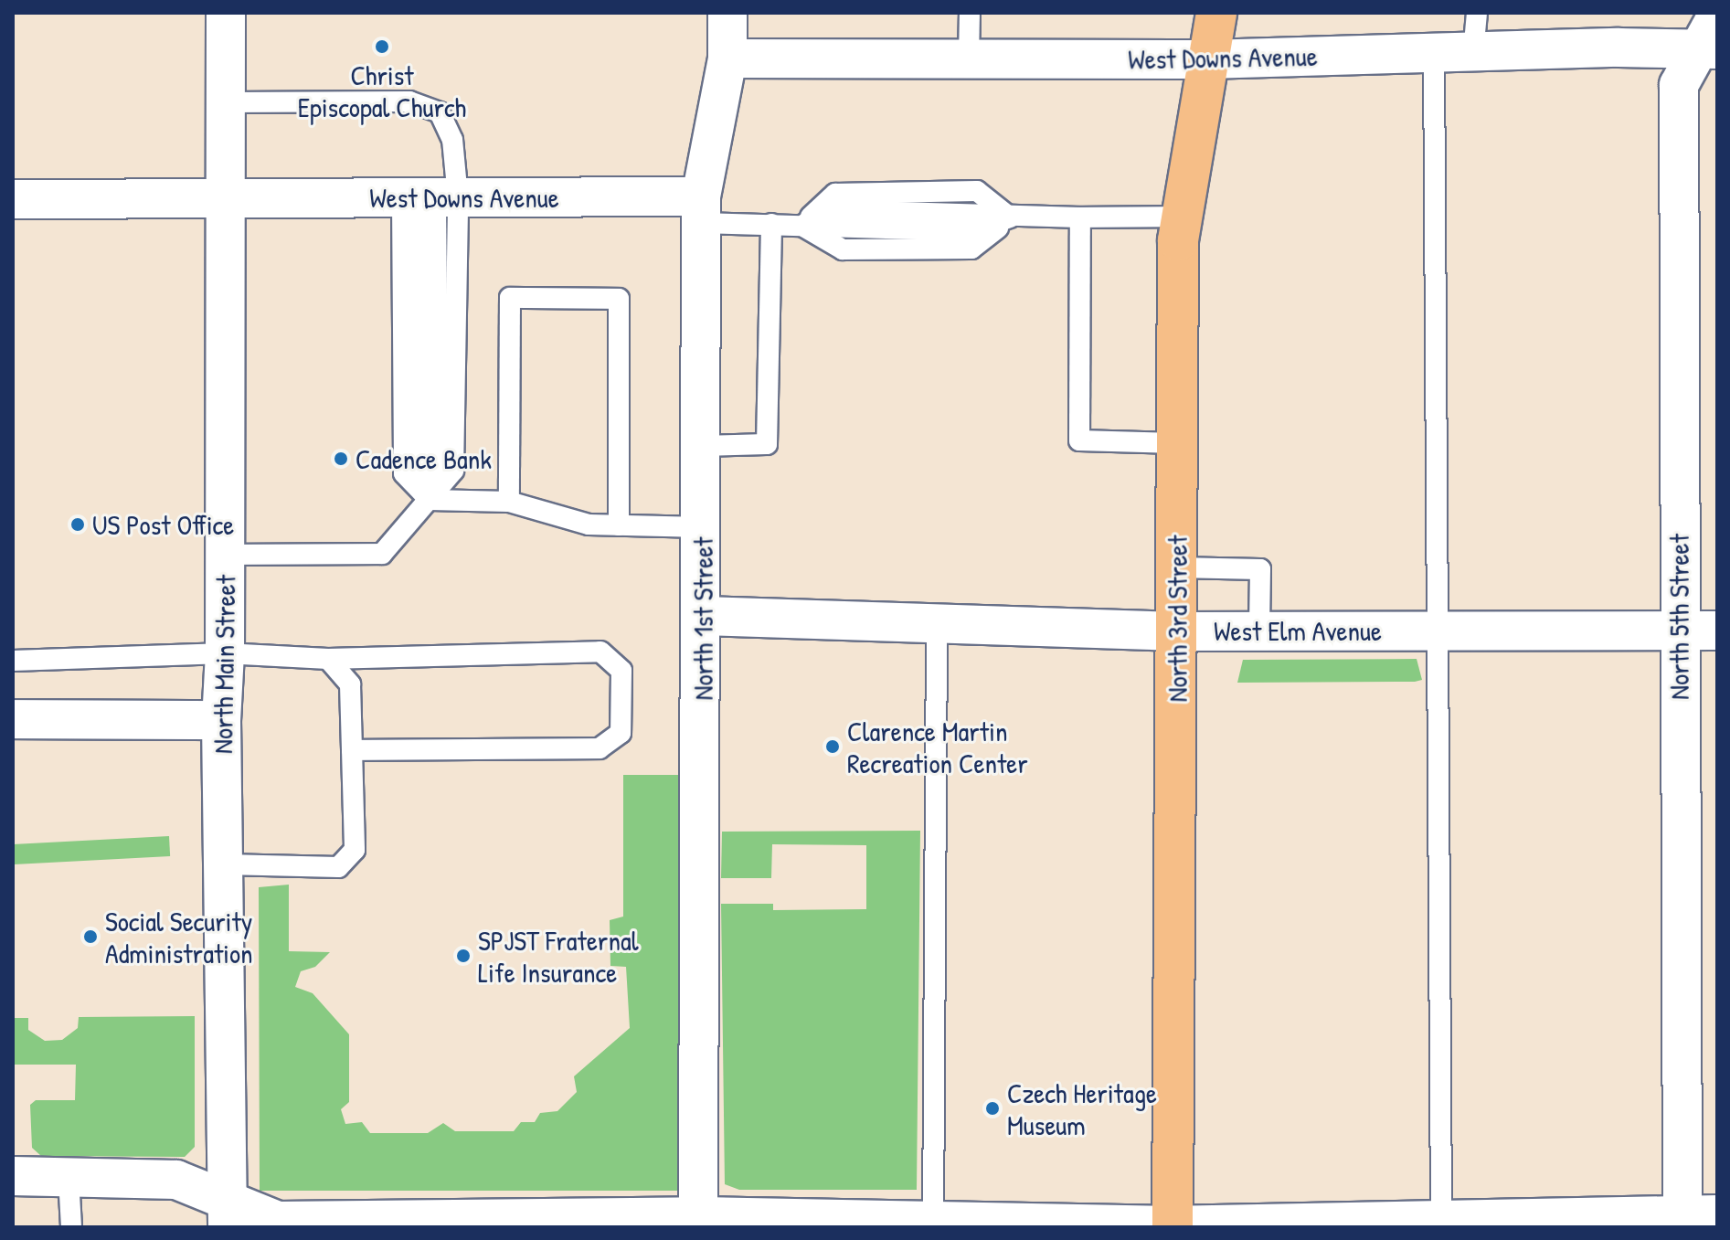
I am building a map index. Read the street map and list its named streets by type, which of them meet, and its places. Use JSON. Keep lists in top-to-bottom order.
{
  "streets": {
    "main road": ["North 3rd Street"],
    "street": [
      "West Downs Avenue",
      "North 5th Street",
      "North 1st Street",
      "West Elm Avenue",
      "North Main Street"
    ]
  },
  "crossings": [
    ["West Downs Avenue", "North 5th Street"],
    ["West Downs Avenue", "North 1st Street"],
    ["West Downs Avenue", "North 3rd Street"],
    ["West Downs Avenue", "North Main Street"],
    ["North 5th Street", "West Elm Avenue"],
    ["North 1st Street", "West Elm Avenue"],
    ["North 3rd Street", "West Elm Avenue"]
  ],
  "places": [
    "Christ Episcopal Church",
    "Cadence Bank",
    "US Post Office",
    "Clarence Martin Recreation Center",
    "Social Security Administration",
    "SPJST Fraternal Life Insurance",
    "Czech Heritage Museum"
  ]
}
